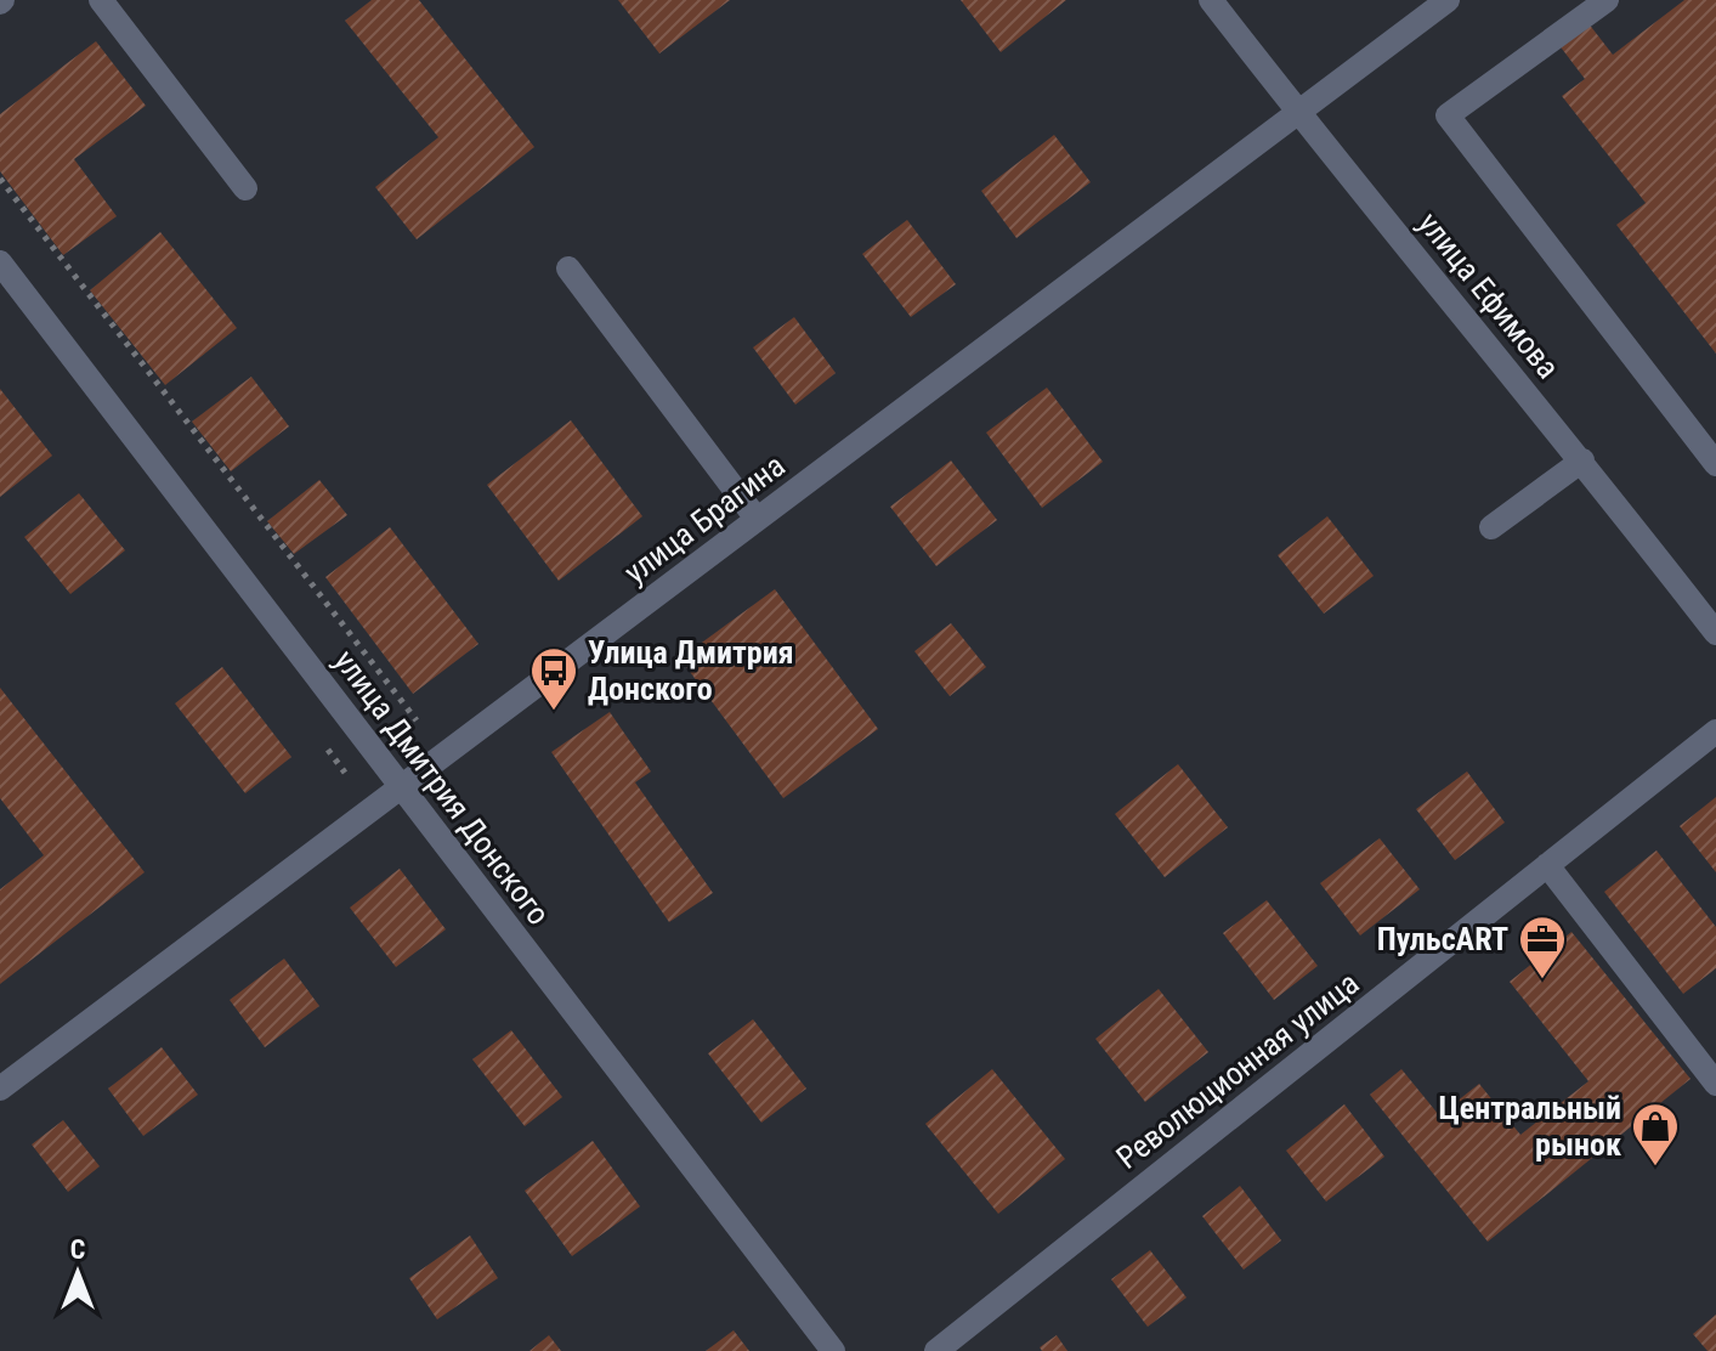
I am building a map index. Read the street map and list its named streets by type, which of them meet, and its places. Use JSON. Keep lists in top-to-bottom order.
{
  "streets": {
    "street": [
      "улица Ефимова",
      "улица Брагина",
      "улица Дмитрия Донского",
      "Революционная улица"
    ]
  },
  "crossings": [
    ["улица Ефимова", "улица Брагина"],
    ["улица Брагина", "улица Дмитрия Донского"]
  ],
  "places": {
    "bus stop": ["Улица Дмитрия Донского"],
    "office": ["ПульсART"],
    "shop": ["Центральный рынок"]
  },
  "north": "top"
}
